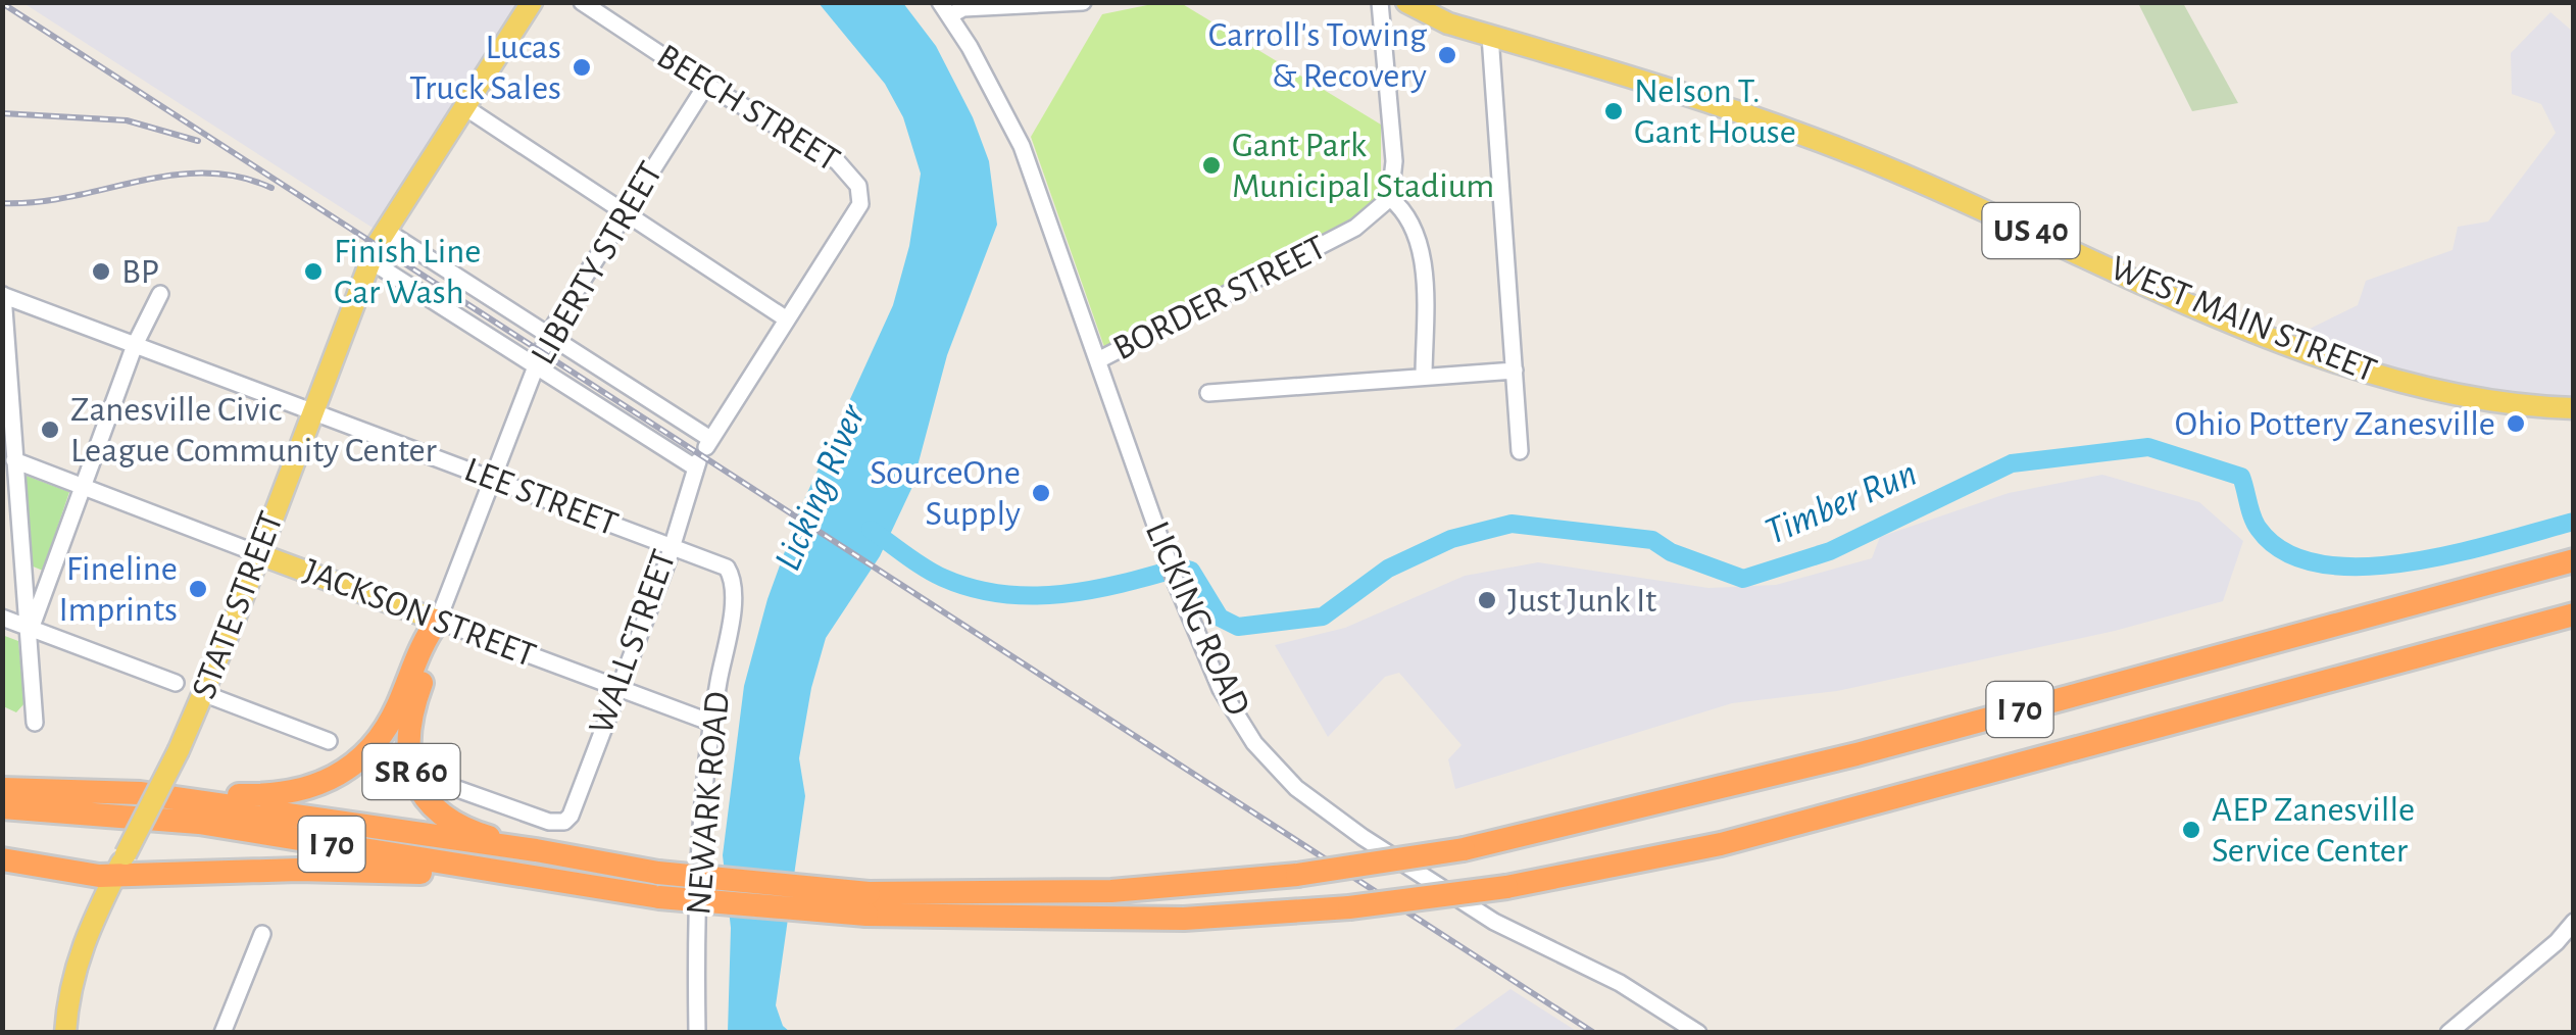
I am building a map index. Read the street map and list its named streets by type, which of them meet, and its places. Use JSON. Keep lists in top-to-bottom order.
{
  "streets": {
    "highway": ["I 70", "SR 60"],
    "main road": [
      "US 40",
      "WEST MAIN STREET",
      "STATE STREET",
      "JACKSON STREET"
    ],
    "street": [
      "BEECH STREET",
      "LIBERTY STREET",
      "BORDER STREET",
      "LEE STREET",
      "LICKING ROAD",
      "WALL STREET",
      "NEWARK ROAD"
    ]
  },
  "crossings": [
    ["BEECH STREET", "LIBERTY STREET"],
    ["BEECH STREET", "WALL STREET"],
    ["LIBERTY STREET", "LEE STREET"],
    ["LIBERTY STREET", "JACKSON STREET"],
    ["LIBERTY STREET", "SR 60"],
    ["BORDER STREET", "LICKING ROAD"],
    ["LEE STREET", "STATE STREET"],
    ["LEE STREET", "WALL STREET"],
    ["LEE STREET", "NEWARK ROAD"],
    ["STATE STREET", "JACKSON STREET"],
    ["JACKSON STREET", "WALL STREET"],
    ["JACKSON STREET", "SR 60"],
    ["JACKSON STREET", "NEWARK ROAD"],
    ["I 70", "SR 60"]
  ],
  "water": ["Licking River", "Timber Run"],
  "places": [
    "Carroll's Towing & Recovery",
    "Lucas Truck Sales",
    "Nelson T. Gant House",
    "Gant Park Municipal Stadium",
    "BP",
    "Finish Line Car Wash",
    "Ohio Pottery Zanesville",
    "Zanesville Civic League Community Center",
    "SourceOne Supply",
    "Fineline Imprints",
    "Just Junk It",
    "AEP Zanesville Service Center"
  ]
}
